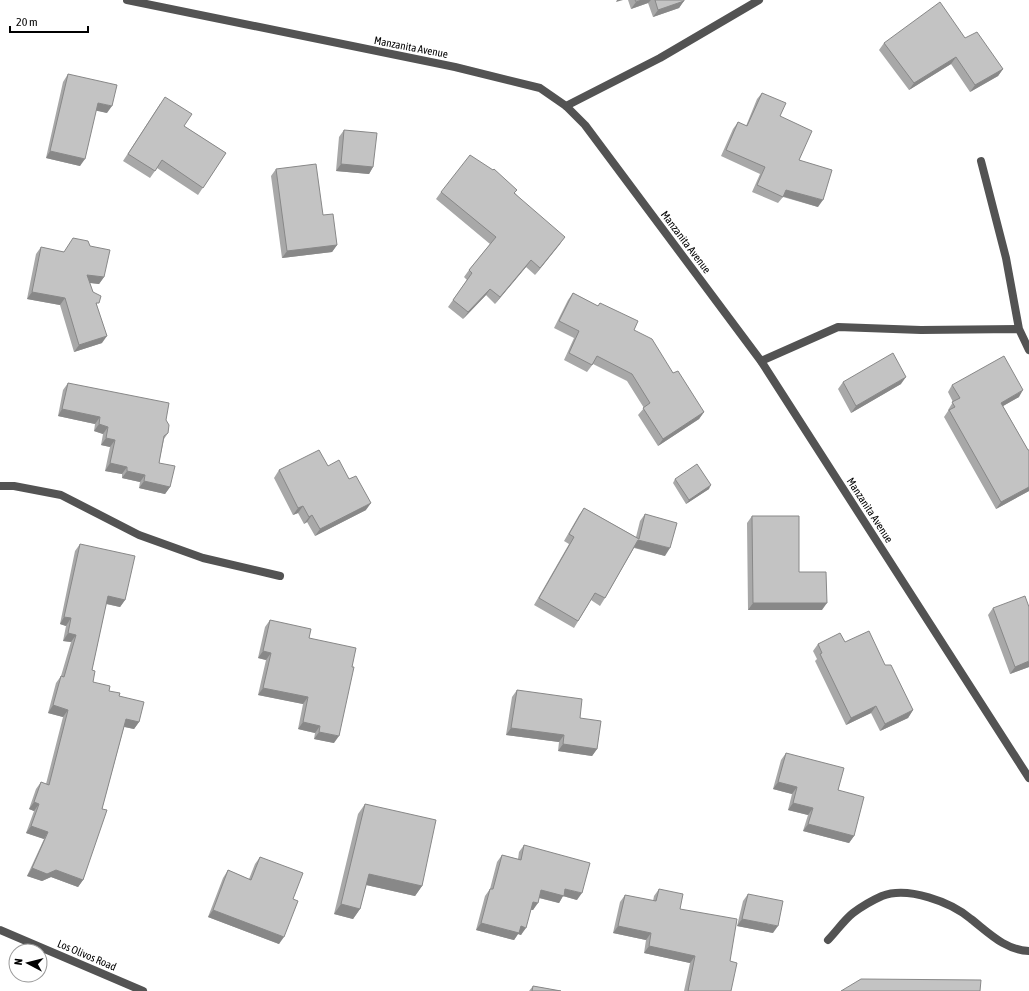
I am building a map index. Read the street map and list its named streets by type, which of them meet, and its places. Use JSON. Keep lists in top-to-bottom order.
{
  "streets": {
    "street": ["Manzanita Avenue", "Los Olivos Road"]
  },
  "scale_bar": "20 m",
  "north": "left"
}
